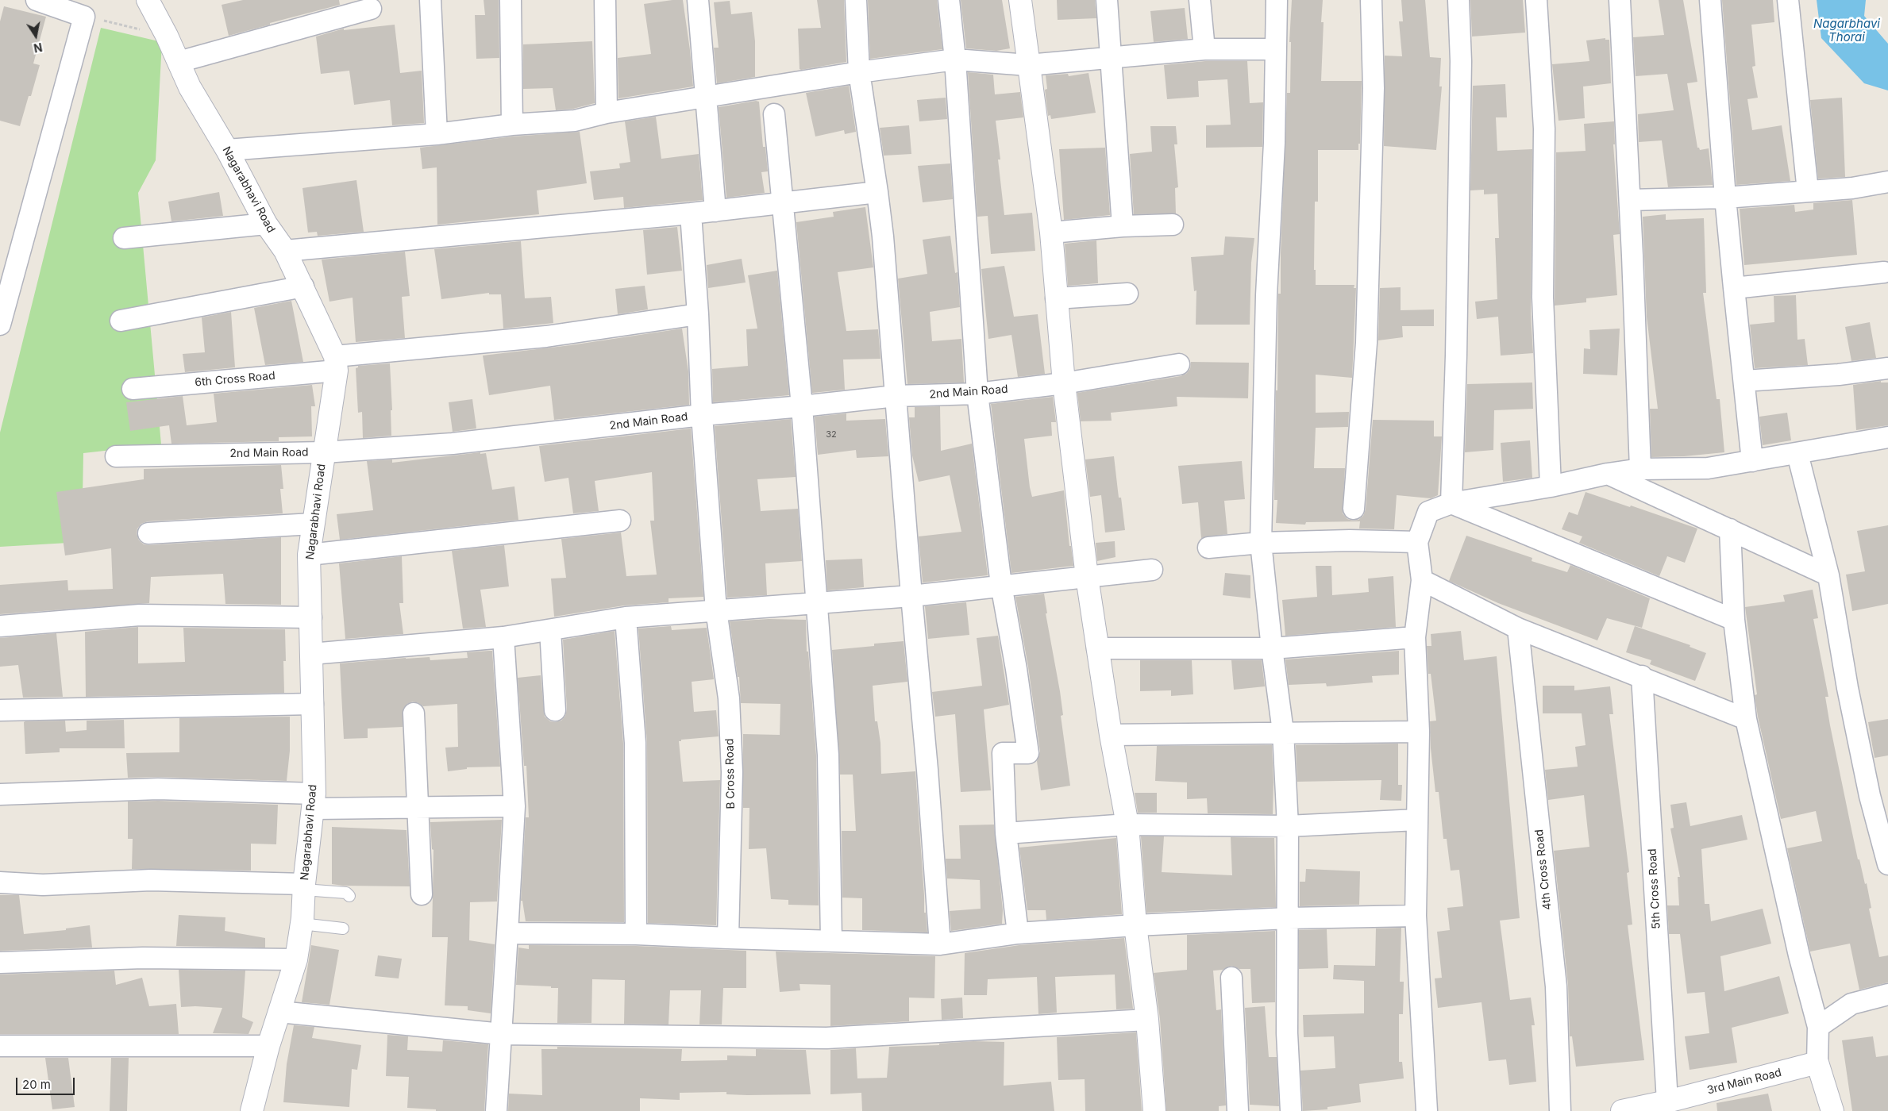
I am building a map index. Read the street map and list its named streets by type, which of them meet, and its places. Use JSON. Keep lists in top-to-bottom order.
{
  "streets": {
    "street": [
      "Nagarabhavi Road",
      "6th Cross Road",
      "2nd Main Road",
      "B Cross Road",
      "4th Cross Road",
      "5th Cross Road",
      "3rd Main Road"
    ]
  },
  "crossings": [
    ["Nagarabhavi Road", "6th Cross Road"],
    ["Nagarabhavi Road", "2nd Main Road"],
    ["6th Cross Road", "B Cross Road"],
    ["2nd Main Road", "B Cross Road"],
    ["5th Cross Road", "3rd Main Road"]
  ],
  "water": ["Nagarbhavi Thorai"],
  "house_numbers": ["32"],
  "scale_bar": "20 m",
  "north": "bottom"
}
